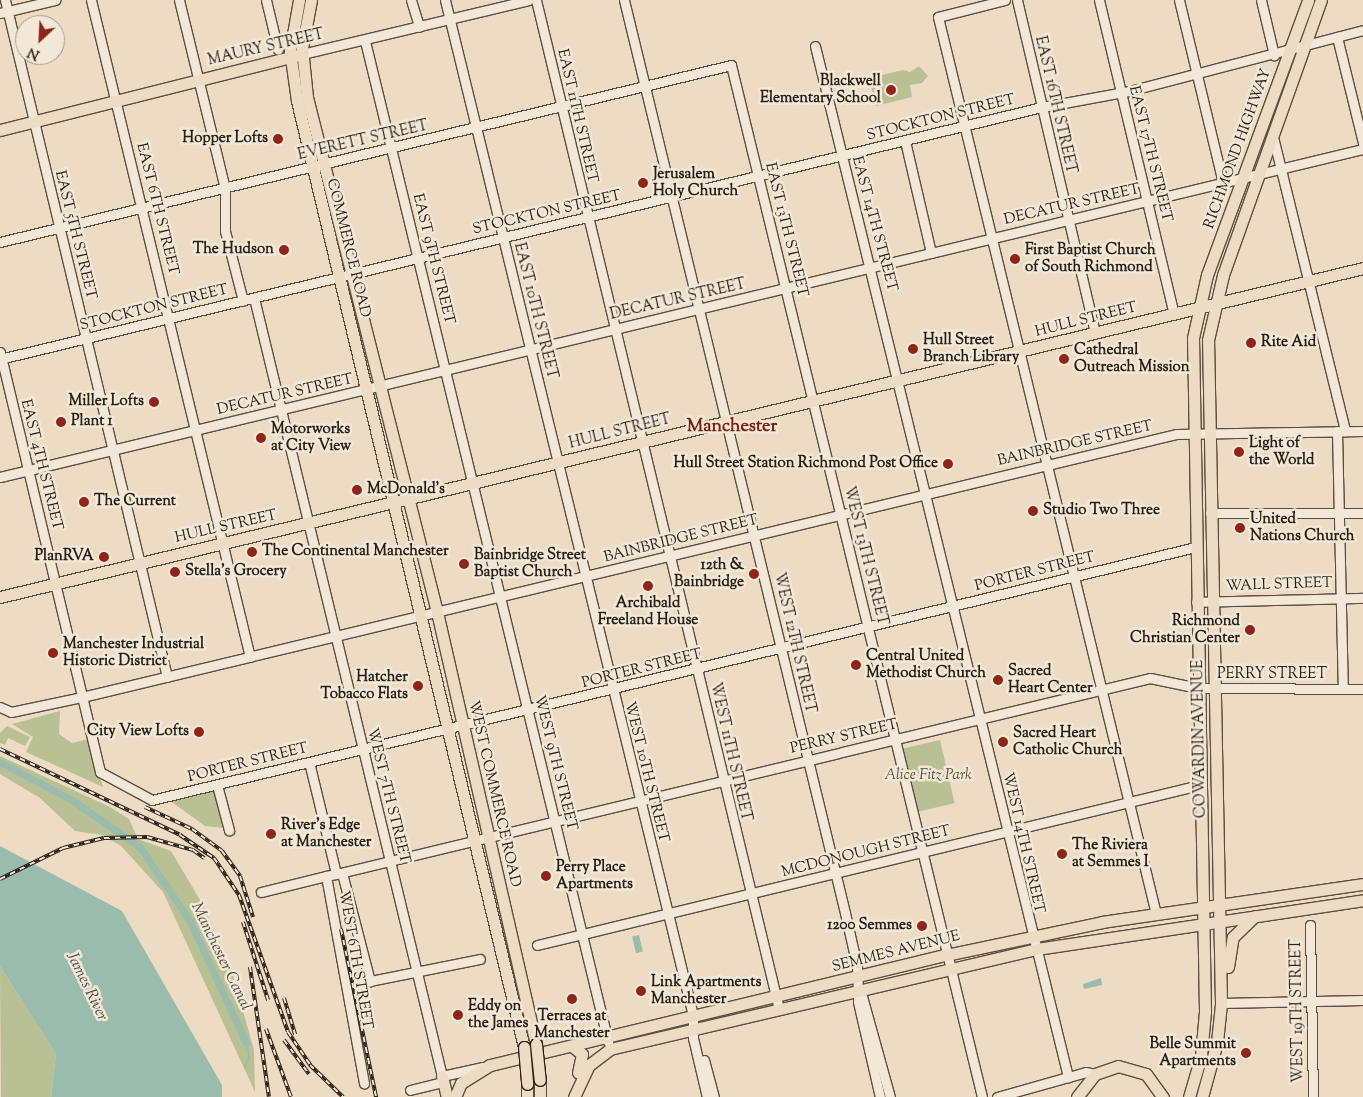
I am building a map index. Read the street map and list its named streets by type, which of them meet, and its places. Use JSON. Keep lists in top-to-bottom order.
{
  "streets": {
    "main road": [
      "MAURY STREET",
      "RICHMOND HIGHWAY",
      "COMMERCE ROAD",
      "HULL STREET",
      "COWARDIN AVENUE",
      "WEST COMMERCE ROAD",
      "SEMMES AVENUE"
    ],
    "street": [
      "EAST 16TH STREET",
      "EAST 11TH STREET",
      "STOCKTON STREET",
      "EVERETT STREET",
      "EAST 17TH STREET",
      "DECATUR STREET",
      "EAST 6TH STREET",
      "EAST 14TH STREET",
      "EAST 13TH STREET",
      "EAST 5TH STREET",
      "EAST 9TH STREET",
      "EAST 10TH STREET",
      "BAINBRIDGE STREET",
      "EAST 4TH STREET",
      "WEST 13TH STREET",
      "PORTER STREET",
      "WALL STREET",
      "WEST 12TH STREET",
      "PERRY STREET",
      "WEST 11TH STREET",
      "WEST 9TH STREET",
      "WEST 10TH STREET",
      "WEST 7TH STREET",
      "WEST 14TH STREET",
      "MCDONOUGH STREET",
      "WEST 6TH STREET",
      "WEST 19TH STREET"
    ]
  },
  "crossings": [
    ["MAURY STREET", "EAST 6TH STREET"],
    ["MAURY STREET", "EAST 5TH STREET"],
    ["MAURY STREET", "COMMERCE ROAD"],
    ["MAURY STREET", "EAST 9TH STREET"],
    ["MAURY STREET", "EAST 10TH STREET"],
    ["EAST 16TH STREET", "STOCKTON STREET"],
    ["EAST 16TH STREET", "DECATUR STREET"],
    ["EAST 16TH STREET", "HULL STREET"],
    ["EAST 11TH STREET", "STOCKTON STREET"],
    ["EAST 11TH STREET", "EVERETT STREET"],
    ["EAST 11TH STREET", "DECATUR STREET"],
    ["EAST 11TH STREET", "HULL STREET"],
    ["EAST 11TH STREET", "WEST 11TH STREET"],
    ["STOCKTON STREET", "RICHMOND HIGHWAY"],
    ["STOCKTON STREET", "EAST 17TH STREET"],
    ["STOCKTON STREET", "EAST 6TH STREET"],
    ["STOCKTON STREET", "EAST 14TH STREET"],
    ["STOCKTON STREET", "EAST 13TH STREET"],
    ["STOCKTON STREET", "EAST 5TH STREET"],
    ["STOCKTON STREET", "COMMERCE ROAD"],
    ["STOCKTON STREET", "EAST 9TH STREET"],
    ["STOCKTON STREET", "EAST 10TH STREET"],
    ["STOCKTON STREET", "EAST 4TH STREET"],
    ["STOCKTON STREET", "WEST 12TH STREET"],
    ["STOCKTON STREET", "WEST 7TH STREET"],
    ["EVERETT STREET", "EAST 6TH STREET"],
    ["EVERETT STREET", "EAST 13TH STREET"],
    ["EVERETT STREET", "EAST 5TH STREET"],
    ["EVERETT STREET", "COMMERCE ROAD"],
    ["EVERETT STREET", "EAST 9TH STREET"],
    ["EVERETT STREET", "EAST 10TH STREET"],
    ["EVERETT STREET", "WEST 12TH STREET"],
    ["RICHMOND HIGHWAY", "DECATUR STREET"],
    ["RICHMOND HIGHWAY", "HULL STREET"],
    ["RICHMOND HIGHWAY", "COWARDIN AVENUE"],
    ["EAST 17TH STREET", "DECATUR STREET"],
    ["EAST 17TH STREET", "HULL STREET"],
    ["DECATUR STREET", "EAST 6TH STREET"],
    ["DECATUR STREET", "EAST 14TH STREET"],
    ["DECATUR STREET", "EAST 13TH STREET"],
    ["DECATUR STREET", "EAST 5TH STREET"],
    ["DECATUR STREET", "COMMERCE ROAD"],
    ["DECATUR STREET", "EAST 9TH STREET"],
    ["DECATUR STREET", "EAST 10TH STREET"],
    ["DECATUR STREET", "EAST 4TH STREET"],
    ["DECATUR STREET", "WEST 12TH STREET"],
    ["DECATUR STREET", "WEST 7TH STREET"],
    ["EAST 6TH STREET", "HULL STREET"],
    ["EAST 14TH STREET", "HULL STREET"],
    ["EAST 14TH STREET", "WEST 14TH STREET"],
    ["EAST 13TH STREET", "HULL STREET"],
    ["EAST 13TH STREET", "WEST 13TH STREET"],
    ["EAST 5TH STREET", "HULL STREET"],
    ["EAST 5TH STREET", "BAINBRIDGE STREET"],
    ["COMMERCE ROAD", "HULL STREET"],
    ["COMMERCE ROAD", "WEST COMMERCE ROAD"],
    ["EAST 9TH STREET", "HULL STREET"],
    ["EAST 9TH STREET", "WEST 9TH STREET"],
    ["EAST 10TH STREET", "HULL STREET"],
    ["EAST 10TH STREET", "WEST 10TH STREET"],
    ["HULL STREET", "EAST 4TH STREET"],
    ["HULL STREET", "WEST 13TH STREET"],
    ["HULL STREET", "WEST 12TH STREET"],
    ["HULL STREET", "COWARDIN AVENUE"],
    ["HULL STREET", "WEST 11TH STREET"],
    ["HULL STREET", "WEST 9TH STREET"],
    ["HULL STREET", "WEST 10TH STREET"],
    ["HULL STREET", "WEST COMMERCE ROAD"],
    ["HULL STREET", "WEST 7TH STREET"],
    ["HULL STREET", "WEST 14TH STREET"],
    ["BAINBRIDGE STREET", "EAST 4TH STREET"],
    ["BAINBRIDGE STREET", "WEST 13TH STREET"],
    ["BAINBRIDGE STREET", "WEST 12TH STREET"],
    ["BAINBRIDGE STREET", "COWARDIN AVENUE"],
    ["BAINBRIDGE STREET", "WEST 11TH STREET"],
    ["BAINBRIDGE STREET", "WEST 9TH STREET"],
    ["BAINBRIDGE STREET", "WEST 10TH STREET"],
    ["BAINBRIDGE STREET", "WEST COMMERCE ROAD"],
    ["BAINBRIDGE STREET", "WEST 7TH STREET"],
    ["BAINBRIDGE STREET", "WEST 14TH STREET"],
    ["EAST 4TH STREET", "PORTER STREET"],
    ["WEST 13TH STREET", "PORTER STREET"],
    ["WEST 13TH STREET", "PERRY STREET"],
    ["WEST 13TH STREET", "MCDONOUGH STREET"],
    ["WEST 13TH STREET", "SEMMES AVENUE"],
    ["PORTER STREET", "WEST 12TH STREET"],
    ["PORTER STREET", "COWARDIN AVENUE"],
    ["PORTER STREET", "WEST 11TH STREET"],
    ["PORTER STREET", "WEST 9TH STREET"],
    ["PORTER STREET", "WEST 10TH STREET"],
    ["PORTER STREET", "WEST COMMERCE ROAD"],
    ["PORTER STREET", "WEST 7TH STREET"],
    ["PORTER STREET", "WEST 14TH STREET"],
    ["PORTER STREET", "WEST 6TH STREET"],
    ["WALL STREET", "COWARDIN AVENUE"],
    ["WEST 12TH STREET", "PERRY STREET"],
    ["WEST 12TH STREET", "MCDONOUGH STREET"],
    ["WEST 12TH STREET", "SEMMES AVENUE"],
    ["PERRY STREET", "COWARDIN AVENUE"],
    ["PERRY STREET", "WEST 11TH STREET"],
    ["PERRY STREET", "WEST 9TH STREET"],
    ["PERRY STREET", "WEST 10TH STREET"],
    ["PERRY STREET", "WEST COMMERCE ROAD"],
    ["PERRY STREET", "WEST 7TH STREET"],
    ["PERRY STREET", "WEST 14TH STREET"],
    ["PERRY STREET", "WEST 6TH STREET"],
    ["COWARDIN AVENUE", "MCDONOUGH STREET"],
    ["COWARDIN AVENUE", "SEMMES AVENUE"],
    ["WEST 11TH STREET", "MCDONOUGH STREET"],
    ["WEST 11TH STREET", "SEMMES AVENUE"],
    ["WEST 9TH STREET", "MCDONOUGH STREET"],
    ["WEST 9TH STREET", "SEMMES AVENUE"],
    ["WEST 10TH STREET", "MCDONOUGH STREET"],
    ["WEST 10TH STREET", "SEMMES AVENUE"],
    ["WEST 7TH STREET", "SEMMES AVENUE"],
    ["WEST 14TH STREET", "MCDONOUGH STREET"],
    ["WEST 14TH STREET", "SEMMES AVENUE"]
  ],
  "districts": ["Manchester"],
  "water": ["Manchester Canal", "James River"],
  "parks": ["Alice Fitz Park"],
  "places": [
    "Blackwell Elementary School",
    "Hopper Lofts",
    "Jerusalem Holy Church",
    "The Hudson",
    "First Baptist Church of South Richmond",
    "Rite Aid",
    "Hull Street Branch Library",
    "Cathedral Outreach Mission",
    "Miller Lofts",
    "Plant 1",
    "Motorworks at City View",
    "Light of the World",
    "Hull Street Station Richmond Post Office",
    "McDonald's",
    "The Current",
    "Studio Two Three",
    "United Nations Church",
    "The Continental Manchester",
    "PlanRVA",
    "Bainbridge Street Baptist Church",
    "Stella's Grocery",
    "12th & Bainbridge",
    "Archibald Freeland House",
    "Richmond Christian Center",
    "Manchester Industrial Historic District",
    "Central United Methodist Church",
    "Sacred Heart Center",
    "Hatcher Tobacco Flats",
    "City View Lofts",
    "Sacred Heart Catholic Church",
    "River's Edge at Manchester",
    "The Riviera at Semmes I",
    "Perry Place Apartments",
    "1200 Semmes",
    "Link Apartments Manchester",
    "Terraces at Manchester",
    "Eddy on the James",
    "Belle Summit Apartments"
  ],
  "north": "bottom left"
}
